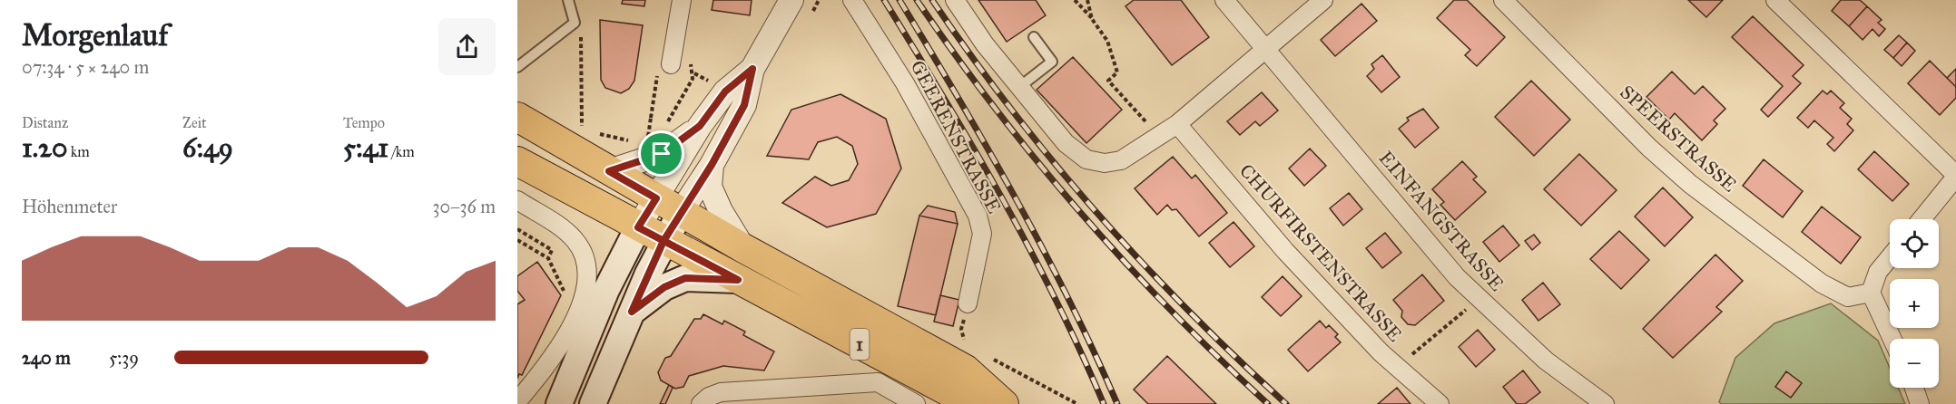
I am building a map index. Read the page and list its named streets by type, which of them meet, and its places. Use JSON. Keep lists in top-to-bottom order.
{
  "streets": {
    "main road": ["1"],
    "street": [
      "GEERENSTRASSE",
      "SPEERSTRASSE",
      "EINFANGSTRASSE",
      "CHURFIRSTENSTRASSE"
    ]
  },
  "page": {
    "heading": ["Morgenlauf", "07:34 · 5 × 240 m"],
    "stats": [
      ["Distanz", "1.20 km"],
      ["Zeit", "6:49"],
      ["Tempo", "5:41 /km"]
    ],
    "chart": ["Höhenmeter", "30–36 m"],
    "map_buttons": ["+", "−"],
    "list": [
      {
        "name": "240 m",
        "note": "5:39"
      }
    ]
  }
}
